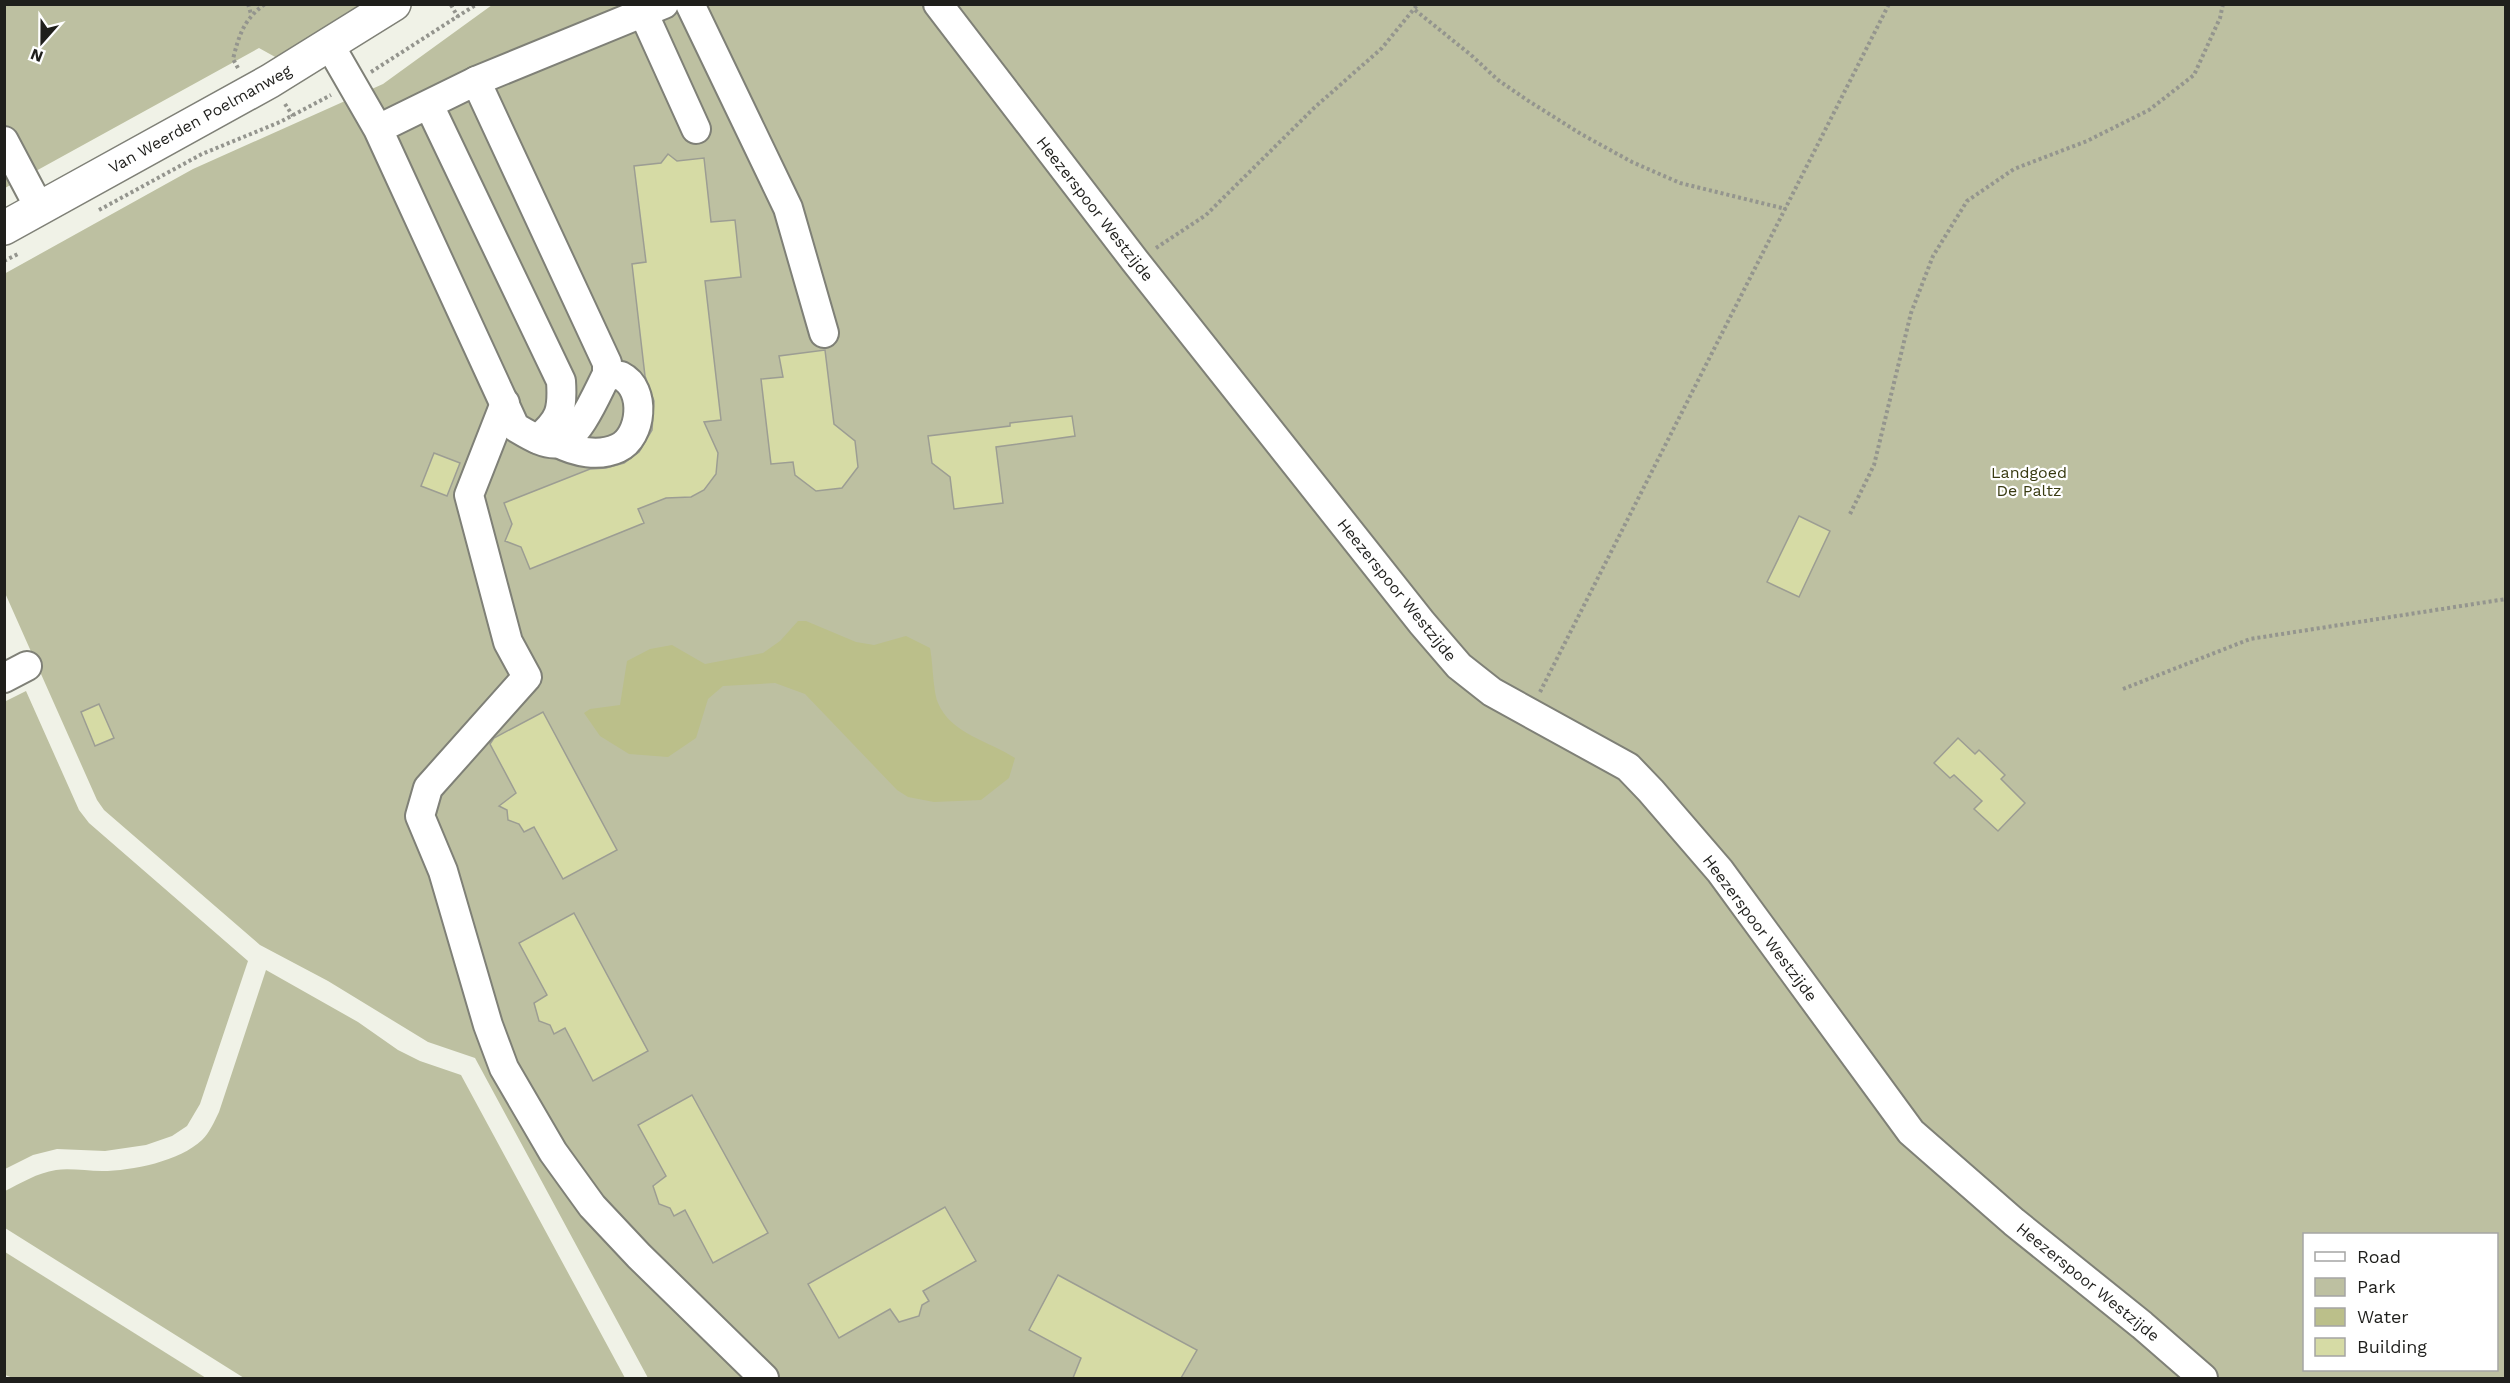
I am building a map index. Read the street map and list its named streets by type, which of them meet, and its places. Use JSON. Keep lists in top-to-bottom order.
{
  "streets": {
    "main road": ["Van Weerden Poelmanweg"],
    "street": ["Heezerspoor Westzijde"]
  },
  "parks": ["Landgoed De Paltz"],
  "legend": [
    "Road",
    "Park",
    "Water",
    "Building"
  ],
  "north": "bottom"
}
